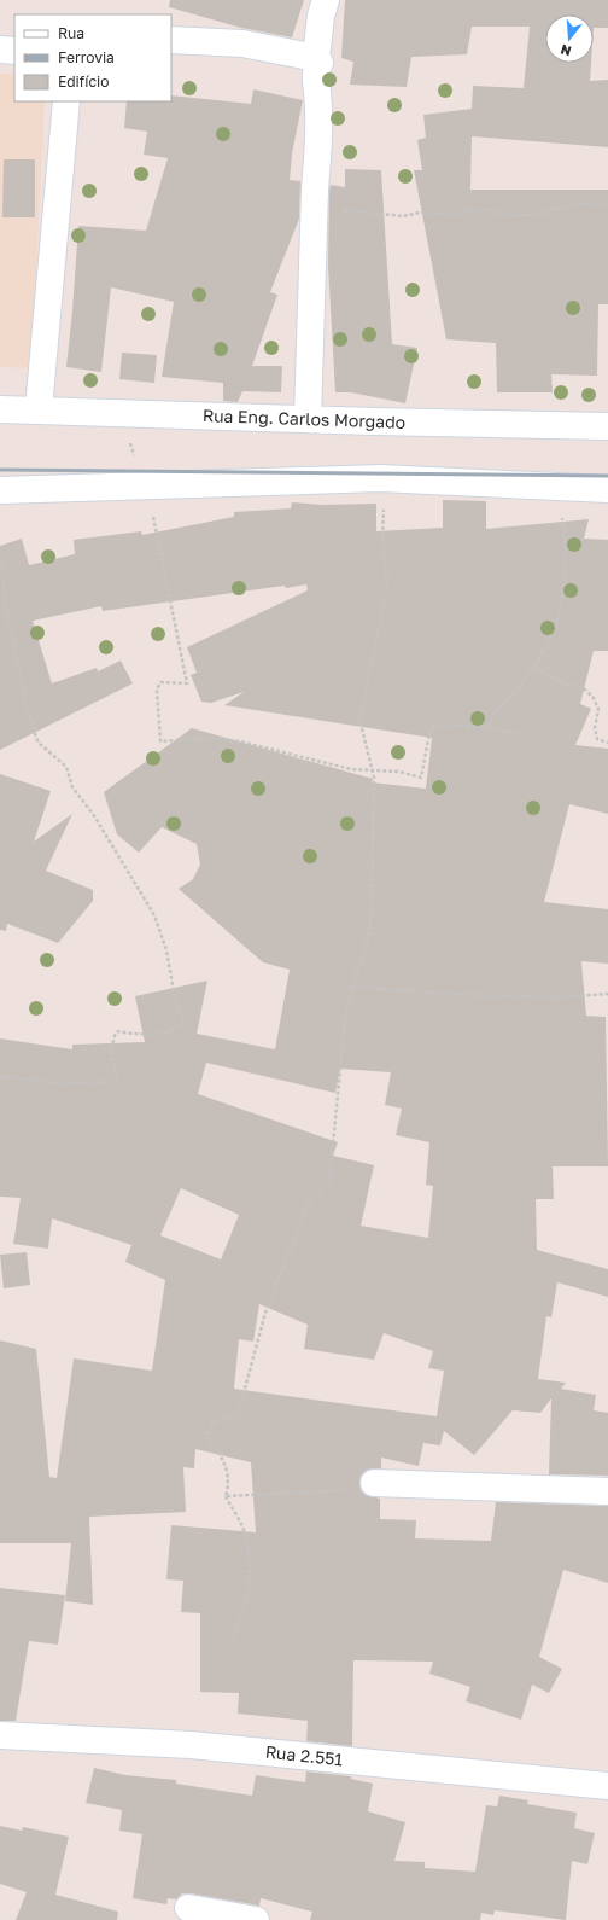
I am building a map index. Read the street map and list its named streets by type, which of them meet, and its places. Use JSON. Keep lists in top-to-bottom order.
{
  "streets": {
    "street": ["Rua Eng. Carlos Morgado", "Rua 2.551"]
  },
  "legend": ["Rua", "Ferrovia", "Edifício"],
  "north": "bottom"
}
